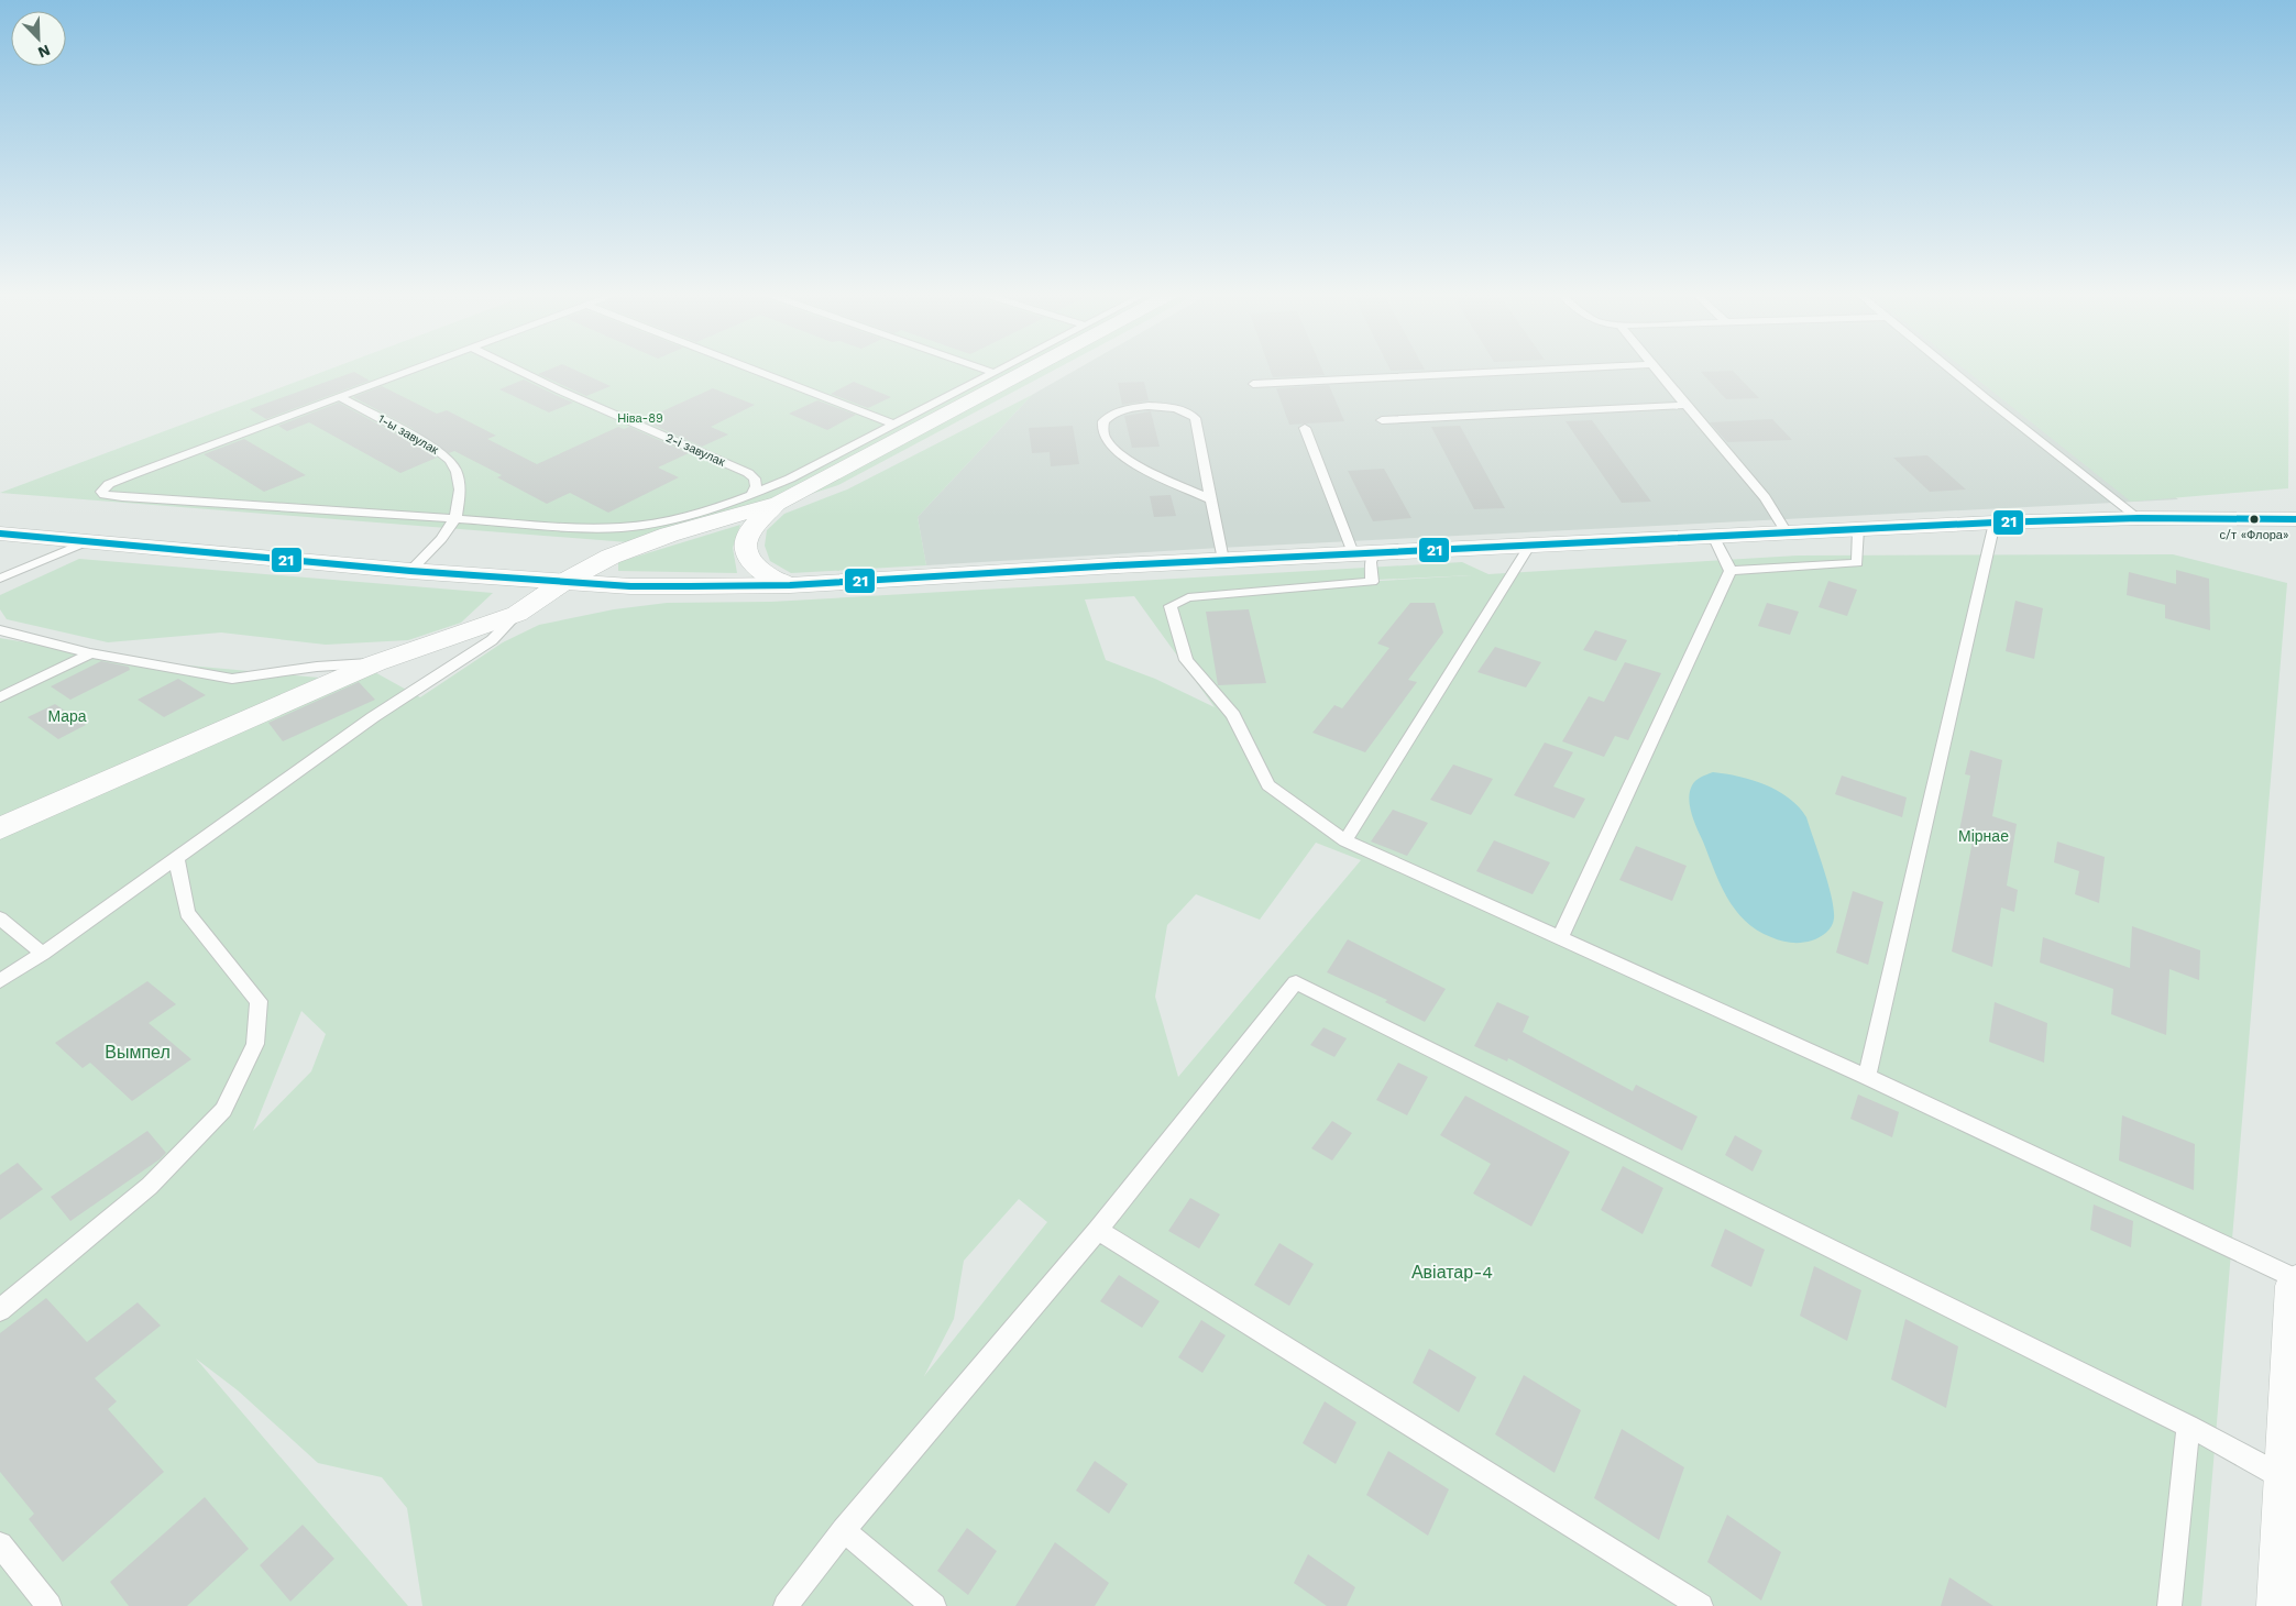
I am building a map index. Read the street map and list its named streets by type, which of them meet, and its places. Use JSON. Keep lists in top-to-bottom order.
{
  "streets": {
    "lane": ["1-ы завулак", "2-і завулак"]
  },
  "parks": [
    "Ніва-89",
    "Мара",
    "Мірнае",
    "Вымпел",
    "Авіатар-4"
  ],
  "places": ["с/т «Флора»"],
  "lines": ["transit line 21"],
  "north": "bottom right"
}
